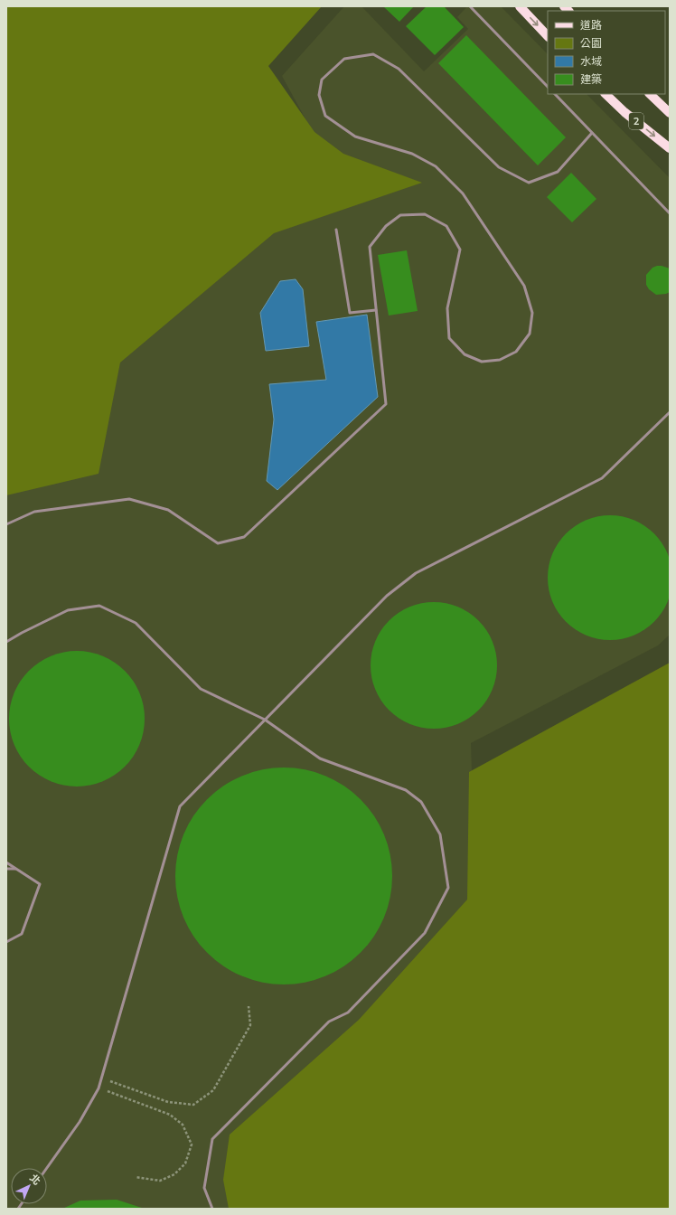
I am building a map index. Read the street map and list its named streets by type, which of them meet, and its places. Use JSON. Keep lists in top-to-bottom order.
{
  "streets": {
    "main road": ["2"]
  },
  "legend": [
    "道路",
    "公園",
    "水域",
    "建築"
  ],
  "north": "top right"
}
